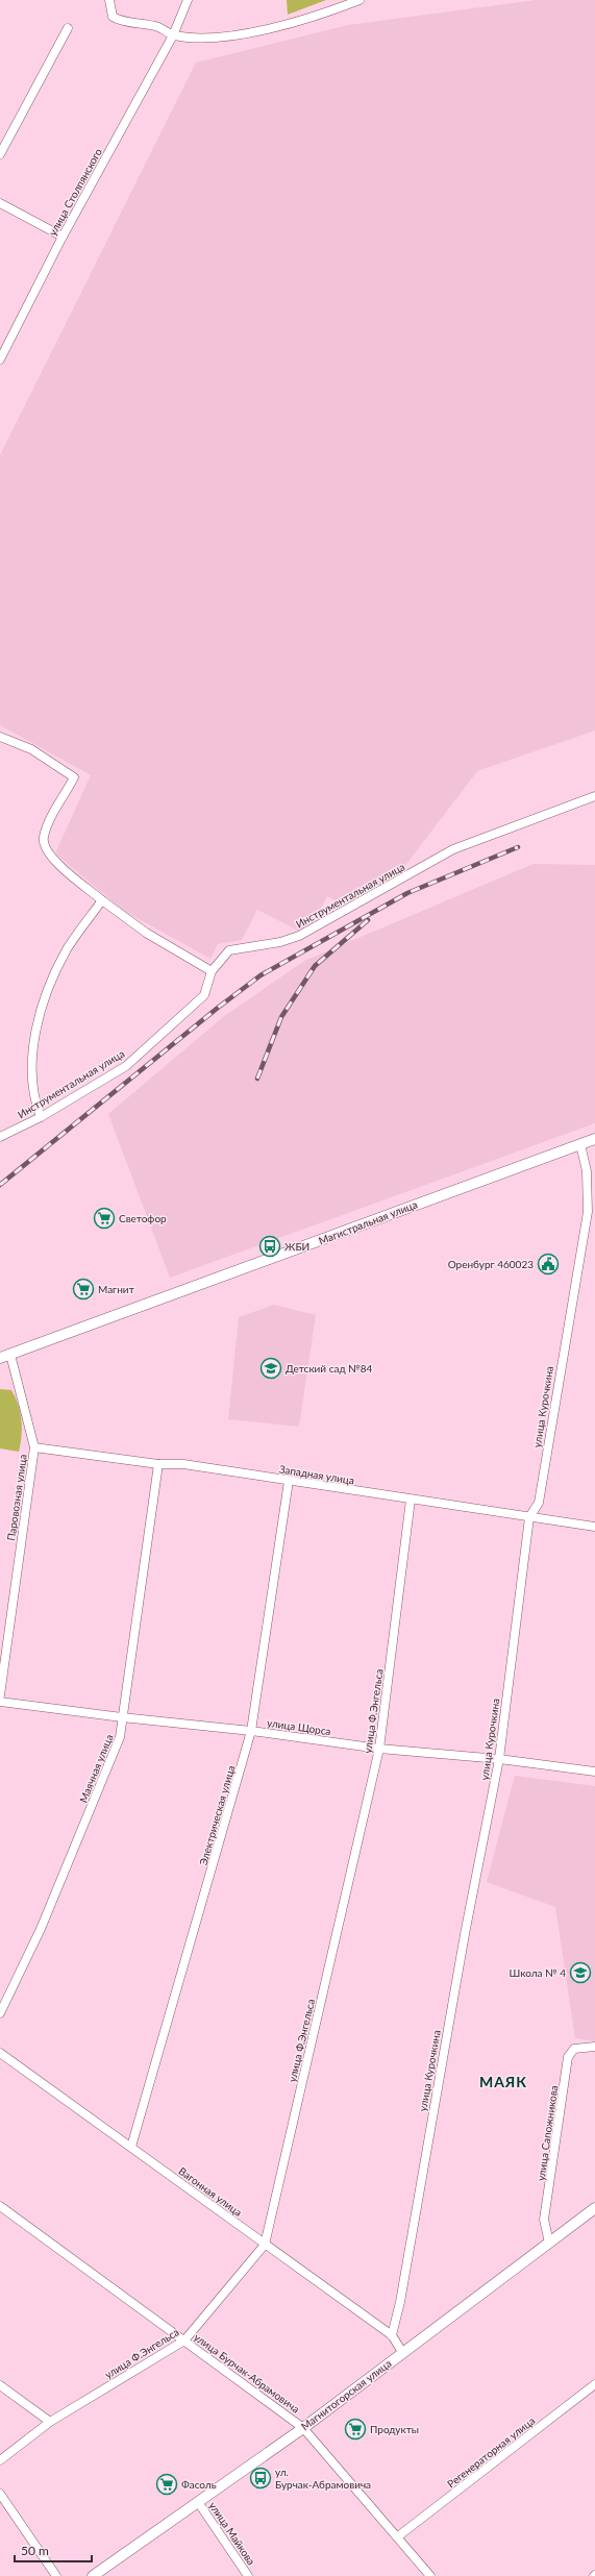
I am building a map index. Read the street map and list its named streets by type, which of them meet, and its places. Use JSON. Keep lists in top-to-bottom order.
{
  "streets": {
    "street": [
      "улица Столпянского",
      "Инструментальная улица",
      "Магистральная улица",
      "улица Курочкина",
      "Западная улица",
      "Паровозная улица",
      "улица Ф.Энгельса",
      "улица Щорса",
      "Маячная улица",
      "Электрическая улица",
      "улица Сапожникова",
      "Вагонная улица",
      "улица Бурчак-Абрамовича",
      "Магнитогорская улица",
      "Регенераторная улица",
      "улица Майкова"
    ]
  },
  "crossings": [
    ["Магистральная улица", "улица Курочкина"],
    ["Магистральная улица", "Паровозная улица"],
    ["улица Курочкина", "Западная улица"],
    ["улица Курочкина", "улица Щорса"],
    ["улица Курочкина", "Вагонная улица"],
    ["Западная улица", "Паровозная улица"],
    ["Западная улица", "улица Ф.Энгельса"],
    ["Западная улица", "Маячная улица"],
    ["Западная улица", "Электрическая улица"],
    ["улица Ф.Энгельса", "улица Щорса"],
    ["улица Ф.Энгельса", "Вагонная улица"],
    ["улица Ф.Энгельса", "улица Бурчак-Абрамовича"],
    ["улица Щорса", "Маячная улица"],
    ["улица Щорса", "Электрическая улица"],
    ["Электрическая улица", "Вагонная улица"],
    ["улица Сапожникова", "Магнитогорская улица"],
    ["Вагонная улица", "Магнитогорская улица"],
    ["улица Бурчак-Абрамовича", "Магнитогорская улица"],
    ["улица Бурчак-Абрамовича", "Регенераторная улица"],
    ["Магнитогорская улица", "улица Майкова"]
  ],
  "districts": ["МАЯК"],
  "places": {
    "supermarket": [
      "Светофор",
      "Магнит",
      "Продукты",
      "Фасоль"
    ],
    "bus stop": ["ЖБИ", "ул. Бурчак-Абрамовича"],
    "public building": ["Оренбург 460023"],
    "school or university": ["Детский сад №84", "Школа № 4"]
  },
  "scale_bar": "50 m"
}
